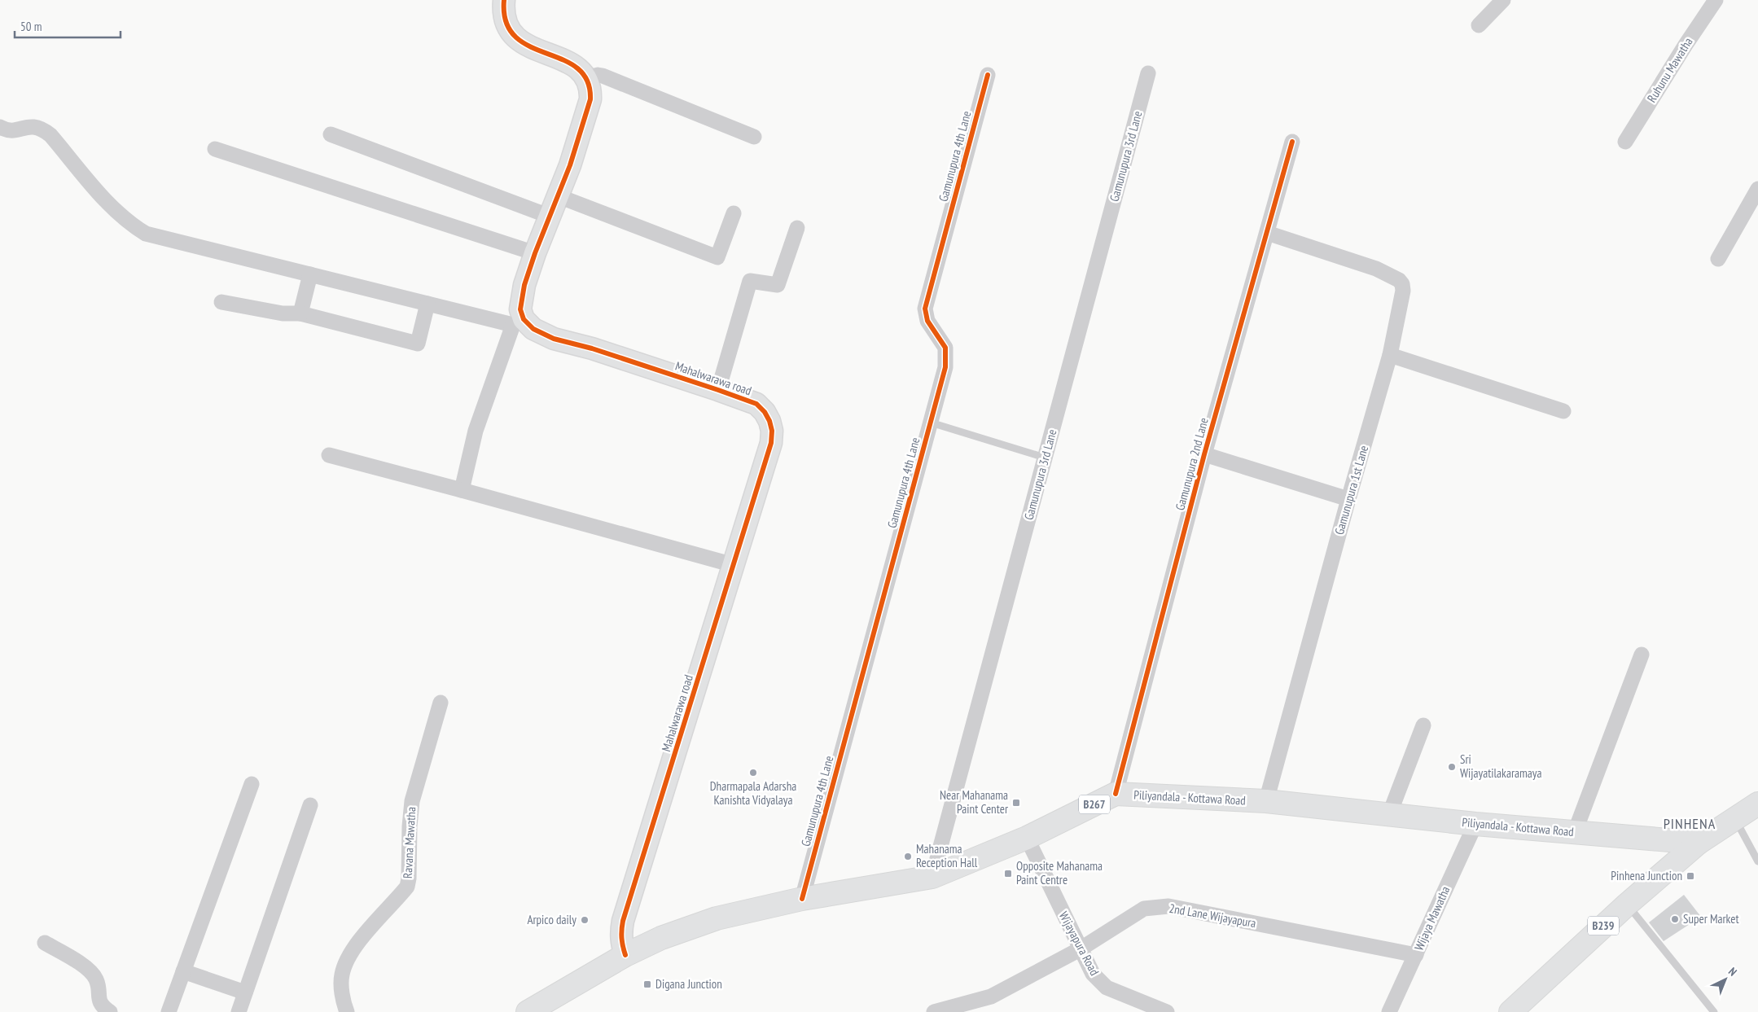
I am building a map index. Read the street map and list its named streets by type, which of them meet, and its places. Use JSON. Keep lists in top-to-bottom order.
{
  "streets": {
    "main road": ["Piliyandala - Kottawa Road", "B267", "B239"],
    "street": [
      "Ruhunu Mawatha",
      "Gamunupura 4th Lane",
      "Gamunupura 3rd Lane",
      "Mahalwarawa road",
      "Gamunupura 2nd Lane",
      "Gamunupura 1st Lane",
      "Ravana Mawatha",
      "2nd Lane Wijayapura",
      "Wijaya Mawatha",
      "Wijayapura Road"
    ]
  },
  "crossings": [
    ["Gamunupura 4th Lane", "Piliyandala - Kottawa Road"],
    ["Gamunupura 3rd Lane", "Piliyandala - Kottawa Road"],
    ["Mahalwarawa road", "Piliyandala - Kottawa Road"],
    ["Gamunupura 2nd Lane", "Gamunupura 1st Lane"],
    ["Gamunupura 2nd Lane", "Piliyandala - Kottawa Road"],
    ["Gamunupura 1st Lane", "Piliyandala - Kottawa Road"],
    ["Piliyandala - Kottawa Road", "Wijaya Mawatha"],
    ["Piliyandala - Kottawa Road", "B239"],
    ["Piliyandala - Kottawa Road", "Wijayapura Road"],
    ["2nd Lane Wijayapura", "Wijaya Mawatha"],
    ["2nd Lane Wijayapura", "Wijayapura Road"]
  ],
  "districts": ["PINHENA"],
  "places": {
    "other": [
      "Sri Wijayatilakaramaya",
      "Dharmapala Adarsha Kanishta Vidyalaya",
      "Mahanama Reception Hall",
      "Super Market",
      "Arpico daily"
    ],
    "transit": [
      "Near Mahanama Paint Center",
      "Opposite Mahanama Paint Centre",
      "Pinhena Junction",
      "Digana Junction"
    ]
  },
  "scale_bar": "50 m",
  "north": "top right"
}
